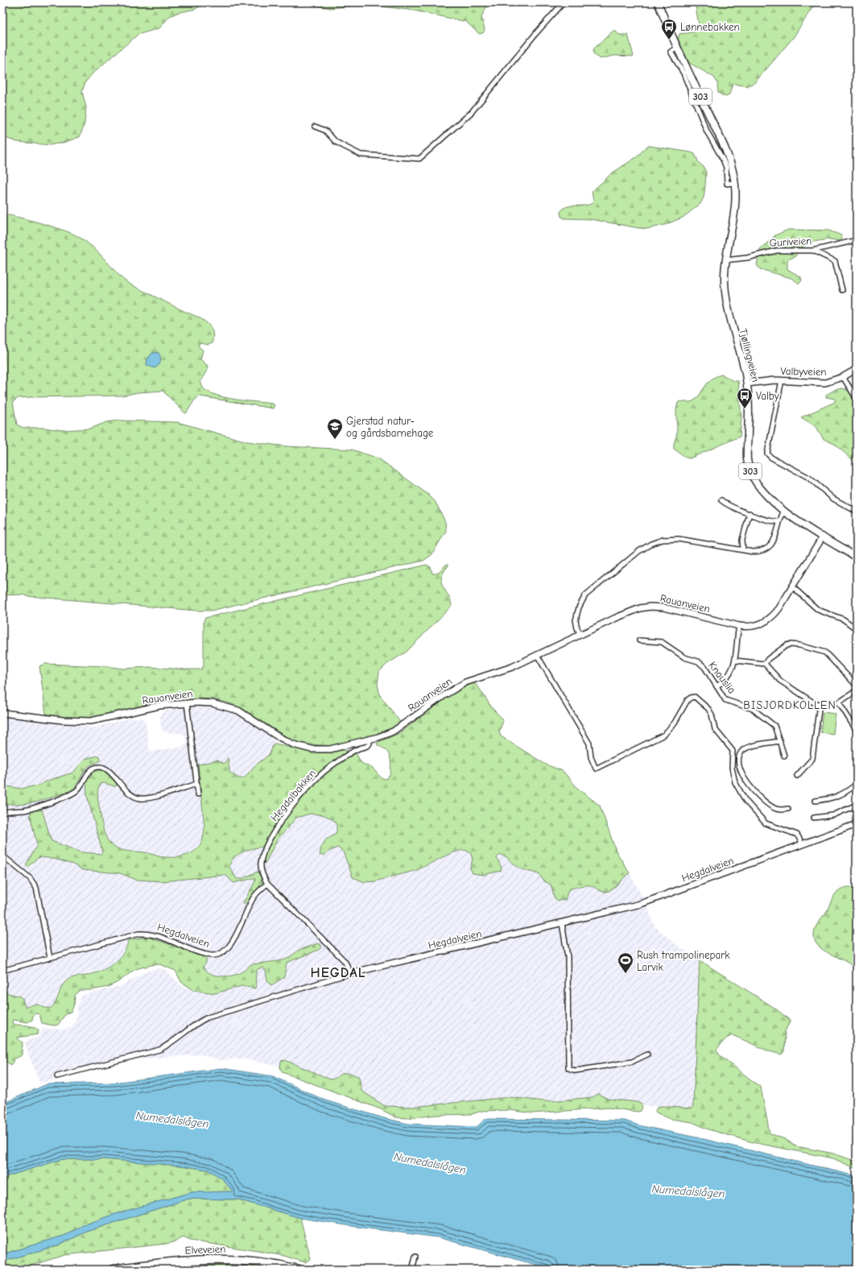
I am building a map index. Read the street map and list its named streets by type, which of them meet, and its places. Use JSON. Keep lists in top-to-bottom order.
{
  "streets": {
    "highway": ["Elveveien"],
    "main road": [
      "303",
      "Tjøllingveien",
      "Valbyveien",
      "Rauanveien",
      "Hegdalveien"
    ],
    "street": ["Guriveien", "Knauslia", "Hegdalbakken"]
  },
  "crossings": [
    ["Guriveien", "Tjøllingveien"],
    ["Tjøllingveien", "Valbyveien"],
    ["Tjøllingveien", "Rauanveien"],
    ["Rauanveien", "Hegdalbakken"],
    ["Hegdalbakken", "Hegdalveien"]
  ],
  "districts": ["BISJORDKOLLEN", "HEGDAL"],
  "water": ["Numedalslågen"],
  "places": {
    "bus stop": ["Lønnebakken", "Valby"],
    "school or university": ["Gjerstad natur- og gårdsbarnehage"],
    "sports": ["Rush trampolinepark Larvik"]
  }
}
